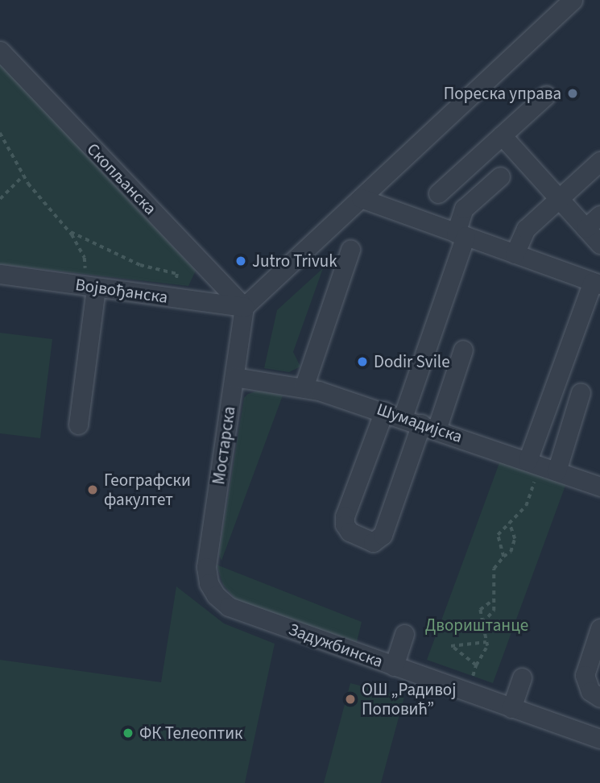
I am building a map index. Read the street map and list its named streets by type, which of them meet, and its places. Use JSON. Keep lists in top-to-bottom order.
{
  "streets": {
    "street": [
      "Скопљанска",
      "Војвођанска",
      "Шумадијска",
      "Мостарска",
      "Задужбинска"
    ]
  },
  "crossings": [
    ["Скопљанска", "Војвођанска"],
    ["Скопљанска", "Мостарска"],
    ["Војвођанска", "Мостарска"],
    ["Шумадијска", "Мостарска"],
    ["Мостарска", "Задужбинска"]
  ],
  "parks": ["Двориштанце"],
  "places": [
    "Пореска управа",
    "Jutro Trivuk",
    "Dodir Svile",
    "Географски факултет",
    "ОШ „Радивој Поповић”",
    "ФК Телеоптик"
  ]
}
